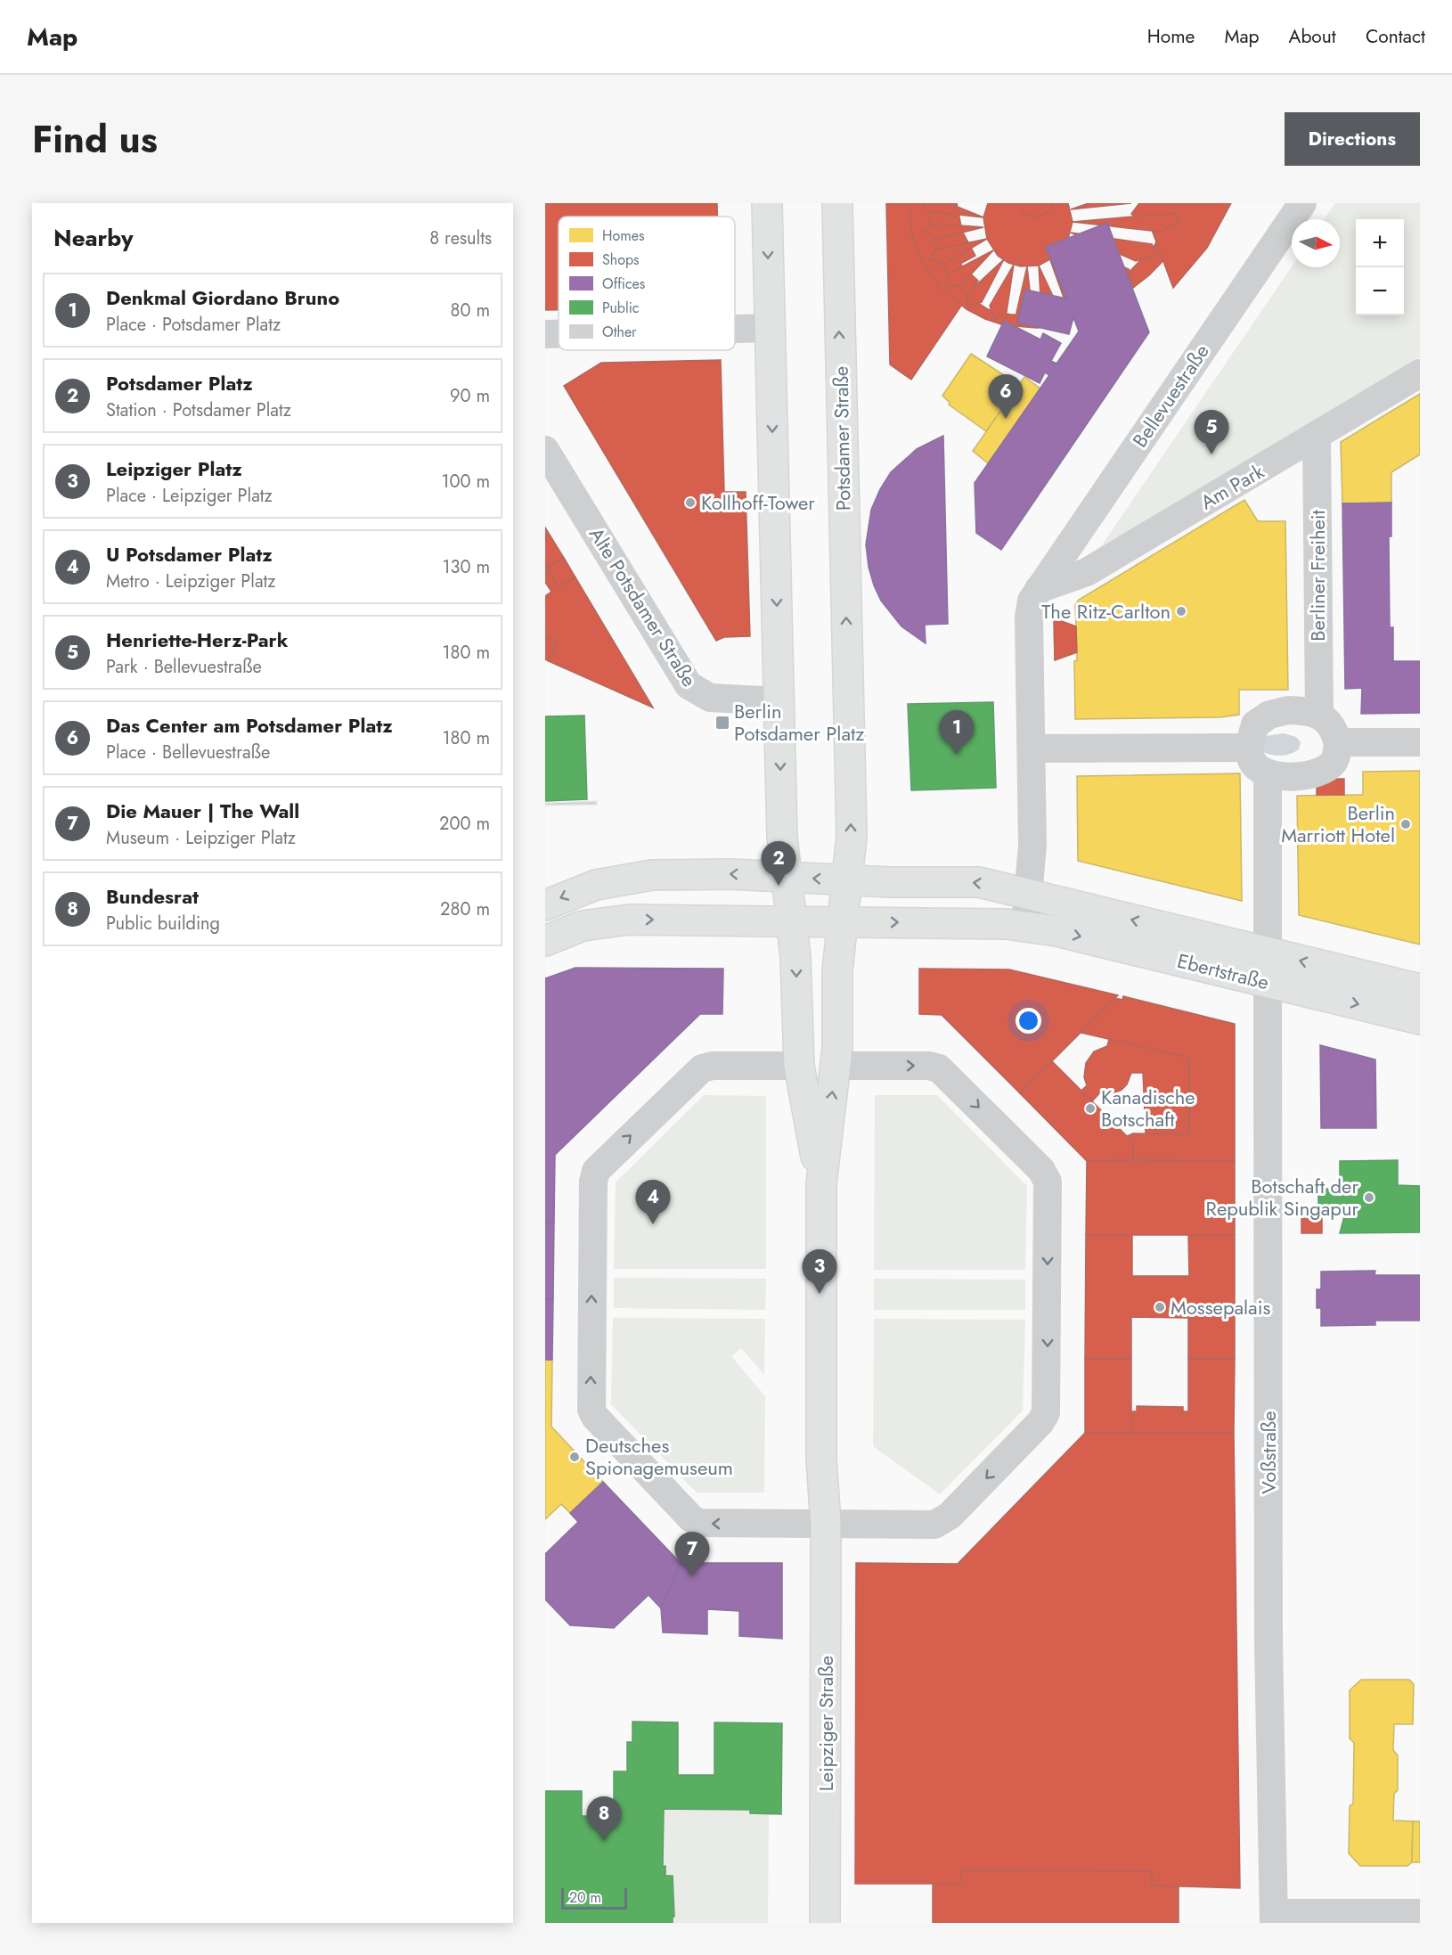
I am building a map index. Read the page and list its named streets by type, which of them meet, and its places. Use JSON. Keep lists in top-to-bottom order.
{
  "streets": {
    "main road": ["Potsdamer Straße", "Ebertstraße", "Leipziger Straße"],
    "street": [
      "Bellevuestraße",
      "Am Park",
      "Berliner Freiheit",
      "Alte Potsdamer Straße",
      "Voßstraße"
    ]
  },
  "crossings": [
    ["Bellevuestraße", "Am Park"],
    ["Bellevuestraße", "Ebertstraße"],
    ["Potsdamer Straße", "Ebertstraße"],
    ["Potsdamer Straße", "Leipziger Straße"],
    ["Am Park", "Berliner Freiheit"],
    ["Ebertstraße", "Voßstraße"]
  ],
  "places": {
    "other": [
      "Kollhoff-Tower",
      "The Ritz-Carlton",
      "Berlin Marriott Hotel",
      "Kanadische Botschaft",
      "Botschaft der Republik Singapur",
      "Mossepalais",
      "Deutsches Spionagemuseum"
    ],
    "transit": ["Berlin Potsdamer Platz"]
  },
  "legend": [
    "Homes",
    "Shops",
    "Offices",
    "Public",
    "Other"
  ],
  "scale_bar": "20 m",
  "north": "right",
  "page": {
    "header": "Map",
    "nav": [
      "Home",
      "Map",
      "About",
      "Contact"
    ],
    "title": "Find us",
    "buttons": "Directions",
    "heading": ["Nearby", "8 results"],
    "map_buttons": ["+", "−"],
    "list": [
      {
        "mark": "1",
        "name": "Denkmal Giordano Bruno",
        "note": "Place · Potsdamer Platz",
        "value": "80 m"
      },
      {
        "mark": "2",
        "name": "Potsdamer Platz",
        "note": "Station · Potsdamer Platz",
        "value": "90 m"
      },
      {
        "mark": "3",
        "name": "Leipziger Platz",
        "note": "Place · Leipziger Platz",
        "value": "100 m"
      },
      {
        "mark": "4",
        "name": "U Potsdamer Platz",
        "note": "Metro · Leipziger Platz",
        "value": "130 m"
      },
      {
        "mark": "5",
        "name": "Henriette-Herz-Park",
        "note": "Park · Bellevuestraße",
        "value": "180 m"
      },
      {
        "mark": "6",
        "name": "Das Center am Potsdamer Platz",
        "note": "Place · Bellevuestraße",
        "value": "180 m"
      },
      {
        "mark": "7",
        "name": "Die Mauer | The Wall",
        "note": "Museum · Leipziger Platz",
        "value": "200 m"
      },
      {
        "mark": "8",
        "name": "Bundesrat",
        "note": "Public building",
        "value": "280 m"
      }
    ],
    "pins": [
      "6",
      "5",
      "1",
      "2",
      "4",
      "3",
      "7",
      "8"
    ],
    "scale": "20 m"
  }
}
